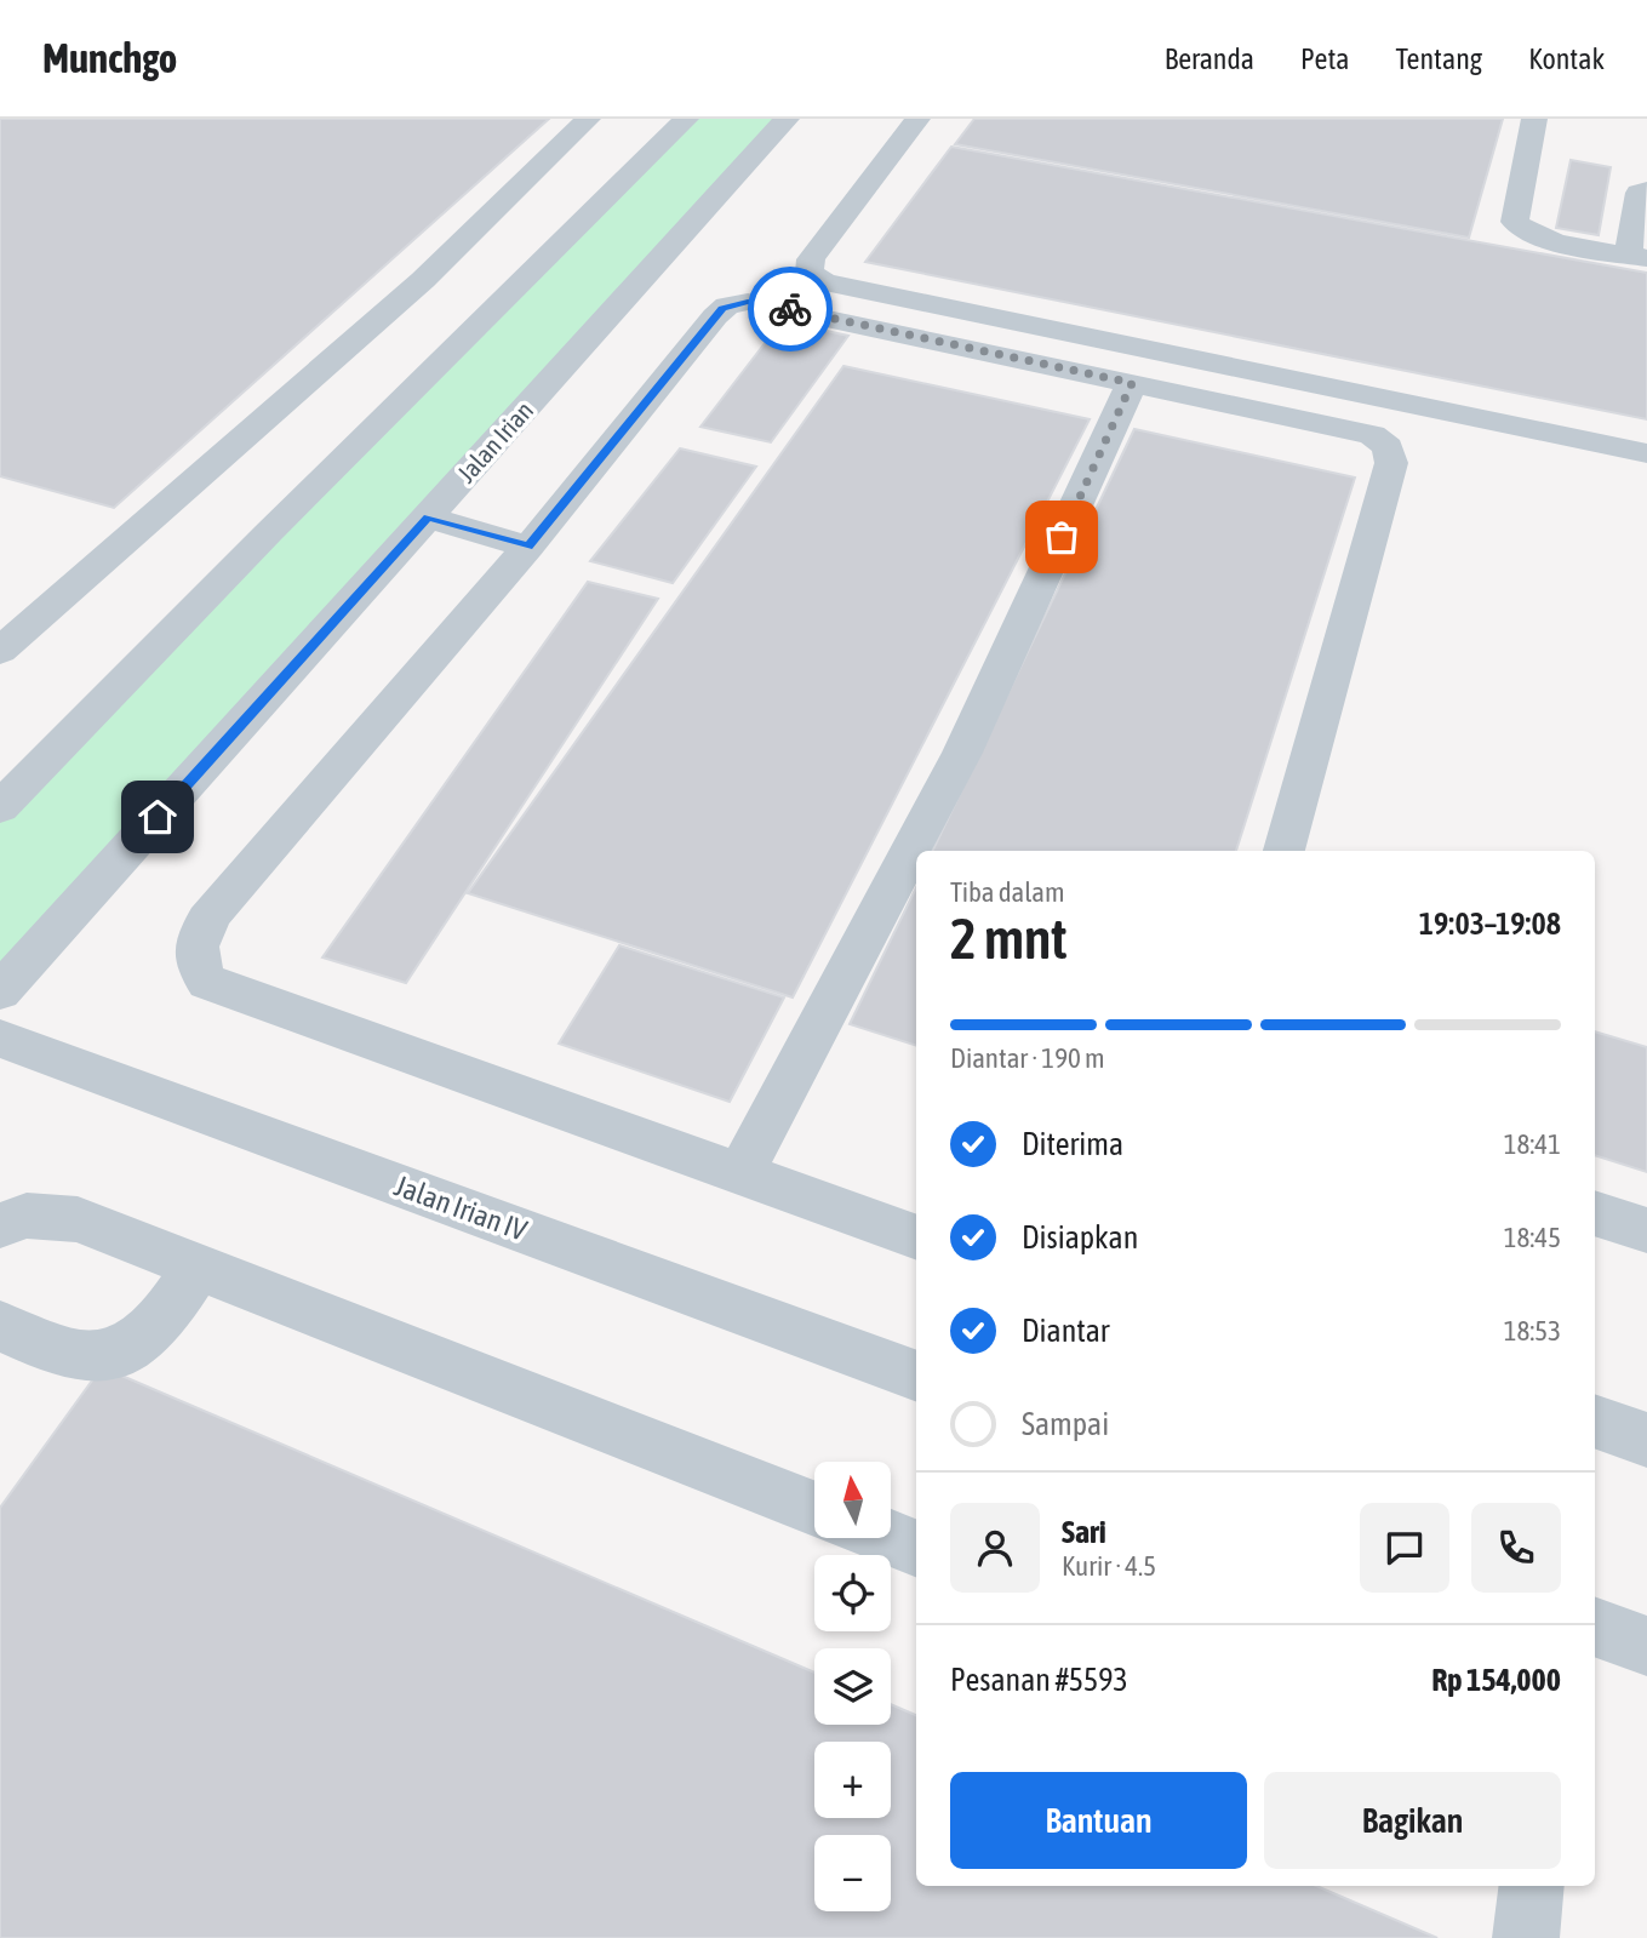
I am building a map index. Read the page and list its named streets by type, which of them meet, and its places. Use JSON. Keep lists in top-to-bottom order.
{
  "streets": {
    "street": ["Jalan Irian", "Jalan Irian IV"]
  },
  "north": "top",
  "page": {
    "header": "Munchgo",
    "nav": [
      "Beranda",
      "Peta",
      "Tentang",
      "Kontak"
    ],
    "heading": ["2 mnt", "Tiba dalam", "19:03–19:08"],
    "panel": [
      "Sari",
      "Kurir · 4.5",
      "Pesanan #5593",
      "Rp 154,000"
    ],
    "bar": "Diantar · 190 m",
    "list": [
      ["Diterima", "18:41"],
      ["Disiapkan", "18:45"],
      ["Diantar", "18:53"],
      "Sampai"
    ],
    "map_buttons": ["+", "−"],
    "buttons": ["Bantuan", "Bagikan"]
  }
}
